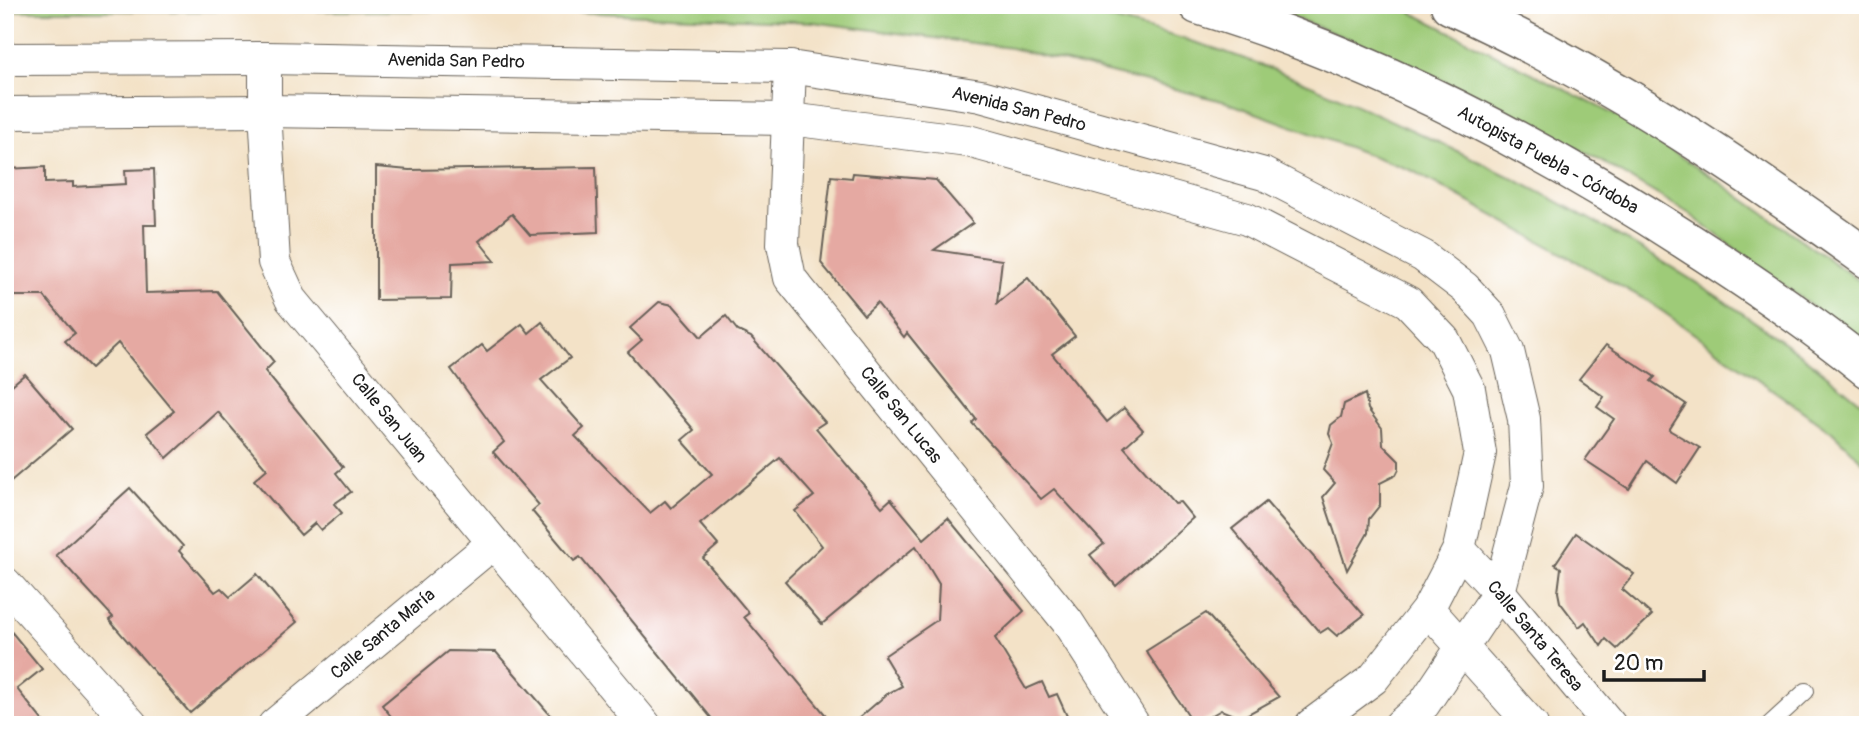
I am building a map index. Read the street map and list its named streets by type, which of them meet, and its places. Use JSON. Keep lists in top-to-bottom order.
{
  "streets": {
    "highway": ["Autopista Puebla - Córdoba"],
    "street": [
      "Avenida San Pedro",
      "Calle San Lucas",
      "Calle San Juan",
      "Calle Santa María",
      "Calle Santa Teresa"
    ]
  },
  "crossings": [
    ["Avenida San Pedro", "Calle San Lucas"],
    ["Avenida San Pedro", "Calle San Juan"],
    ["Avenida San Pedro", "Calle Santa Teresa"],
    ["Calle San Juan", "Calle Santa María"]
  ],
  "scale_bar": "20 m"
}
